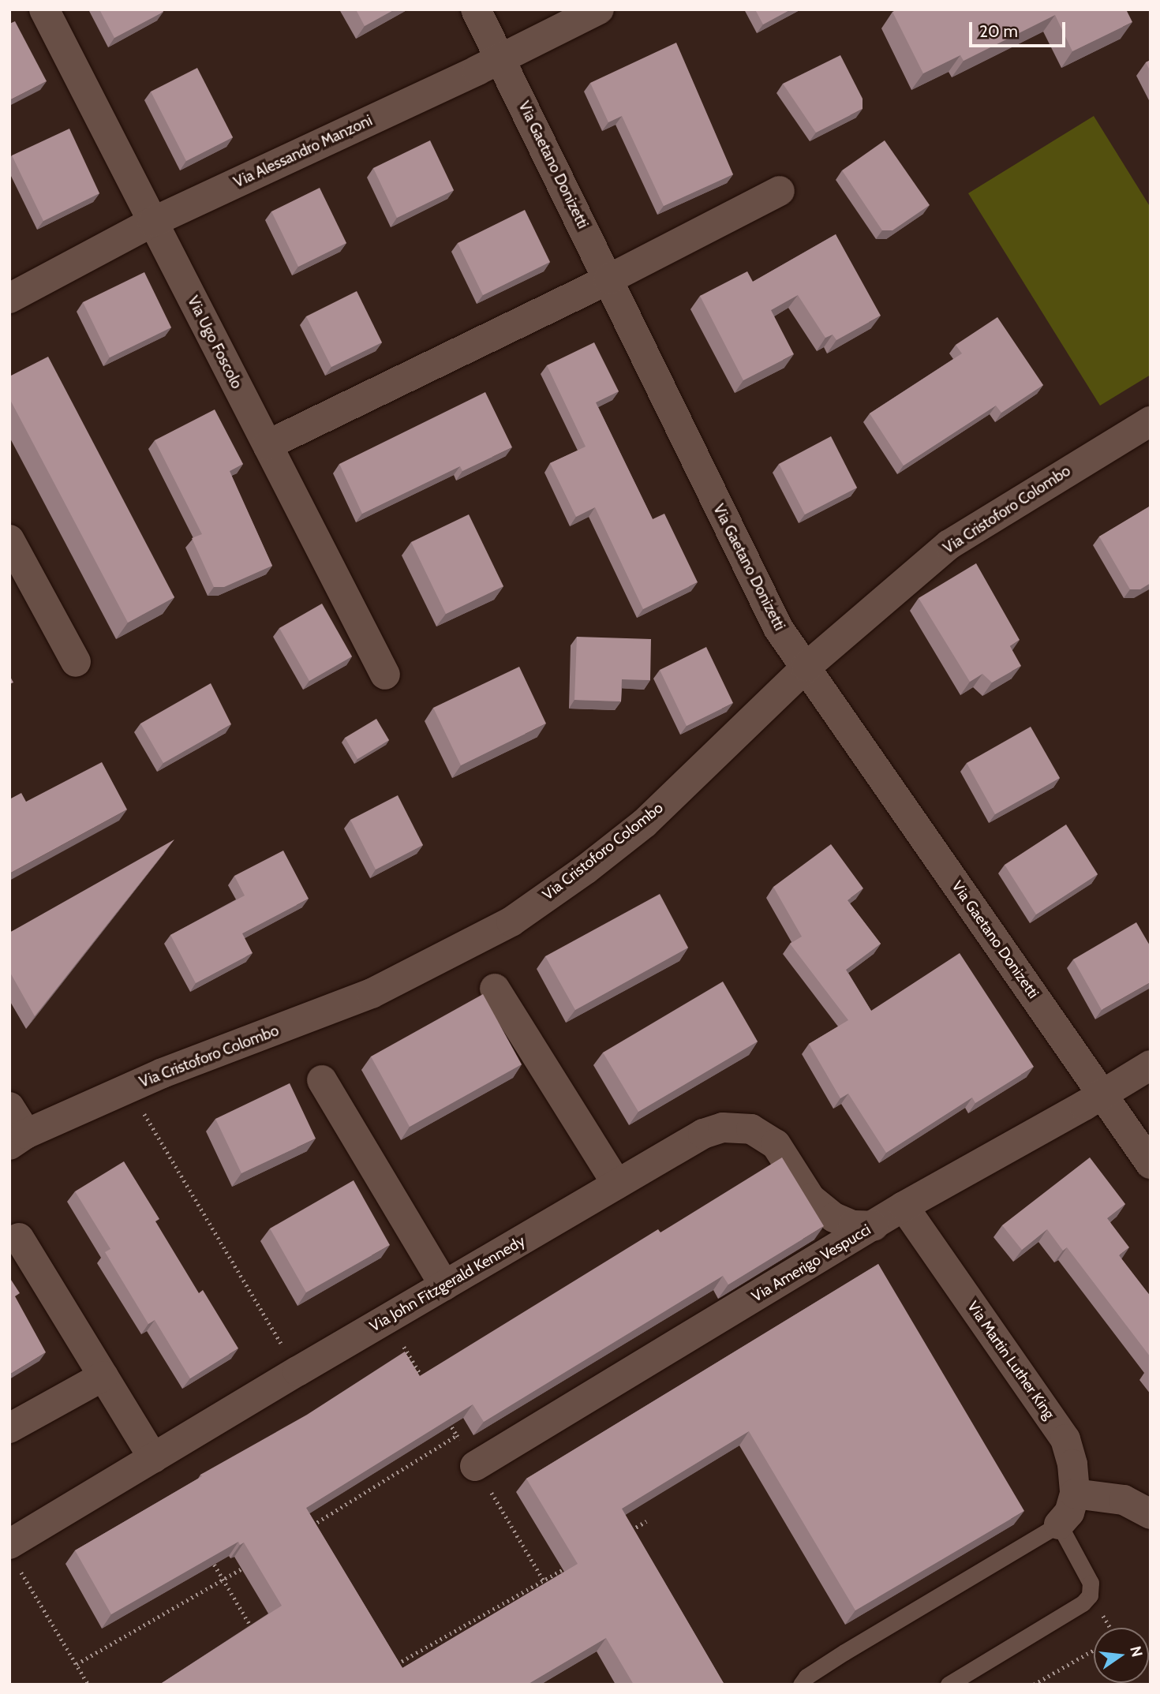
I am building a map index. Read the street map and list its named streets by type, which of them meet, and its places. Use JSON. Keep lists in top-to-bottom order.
{
  "streets": {
    "street": [
      "Via Alessandro Manzoni",
      "Via Gaetano Donizetti",
      "Via Ugo Foscolo",
      "Via Cristoforo Colombo",
      "Via Amerigo Vespucci",
      "Via John Fitzgerald Kennedy",
      "Via Martin Luther King"
    ]
  },
  "crossings": [
    ["Via Alessandro Manzoni", "Via Gaetano Donizetti"],
    ["Via Alessandro Manzoni", "Via Ugo Foscolo"],
    ["Via Gaetano Donizetti", "Via Cristoforo Colombo"],
    ["Via Gaetano Donizetti", "Via Amerigo Vespucci"],
    ["Via Amerigo Vespucci", "Via John Fitzgerald Kennedy"],
    ["Via Amerigo Vespucci", "Via Martin Luther King"]
  ],
  "scale_bar": "20 m",
  "north": "right"
}
